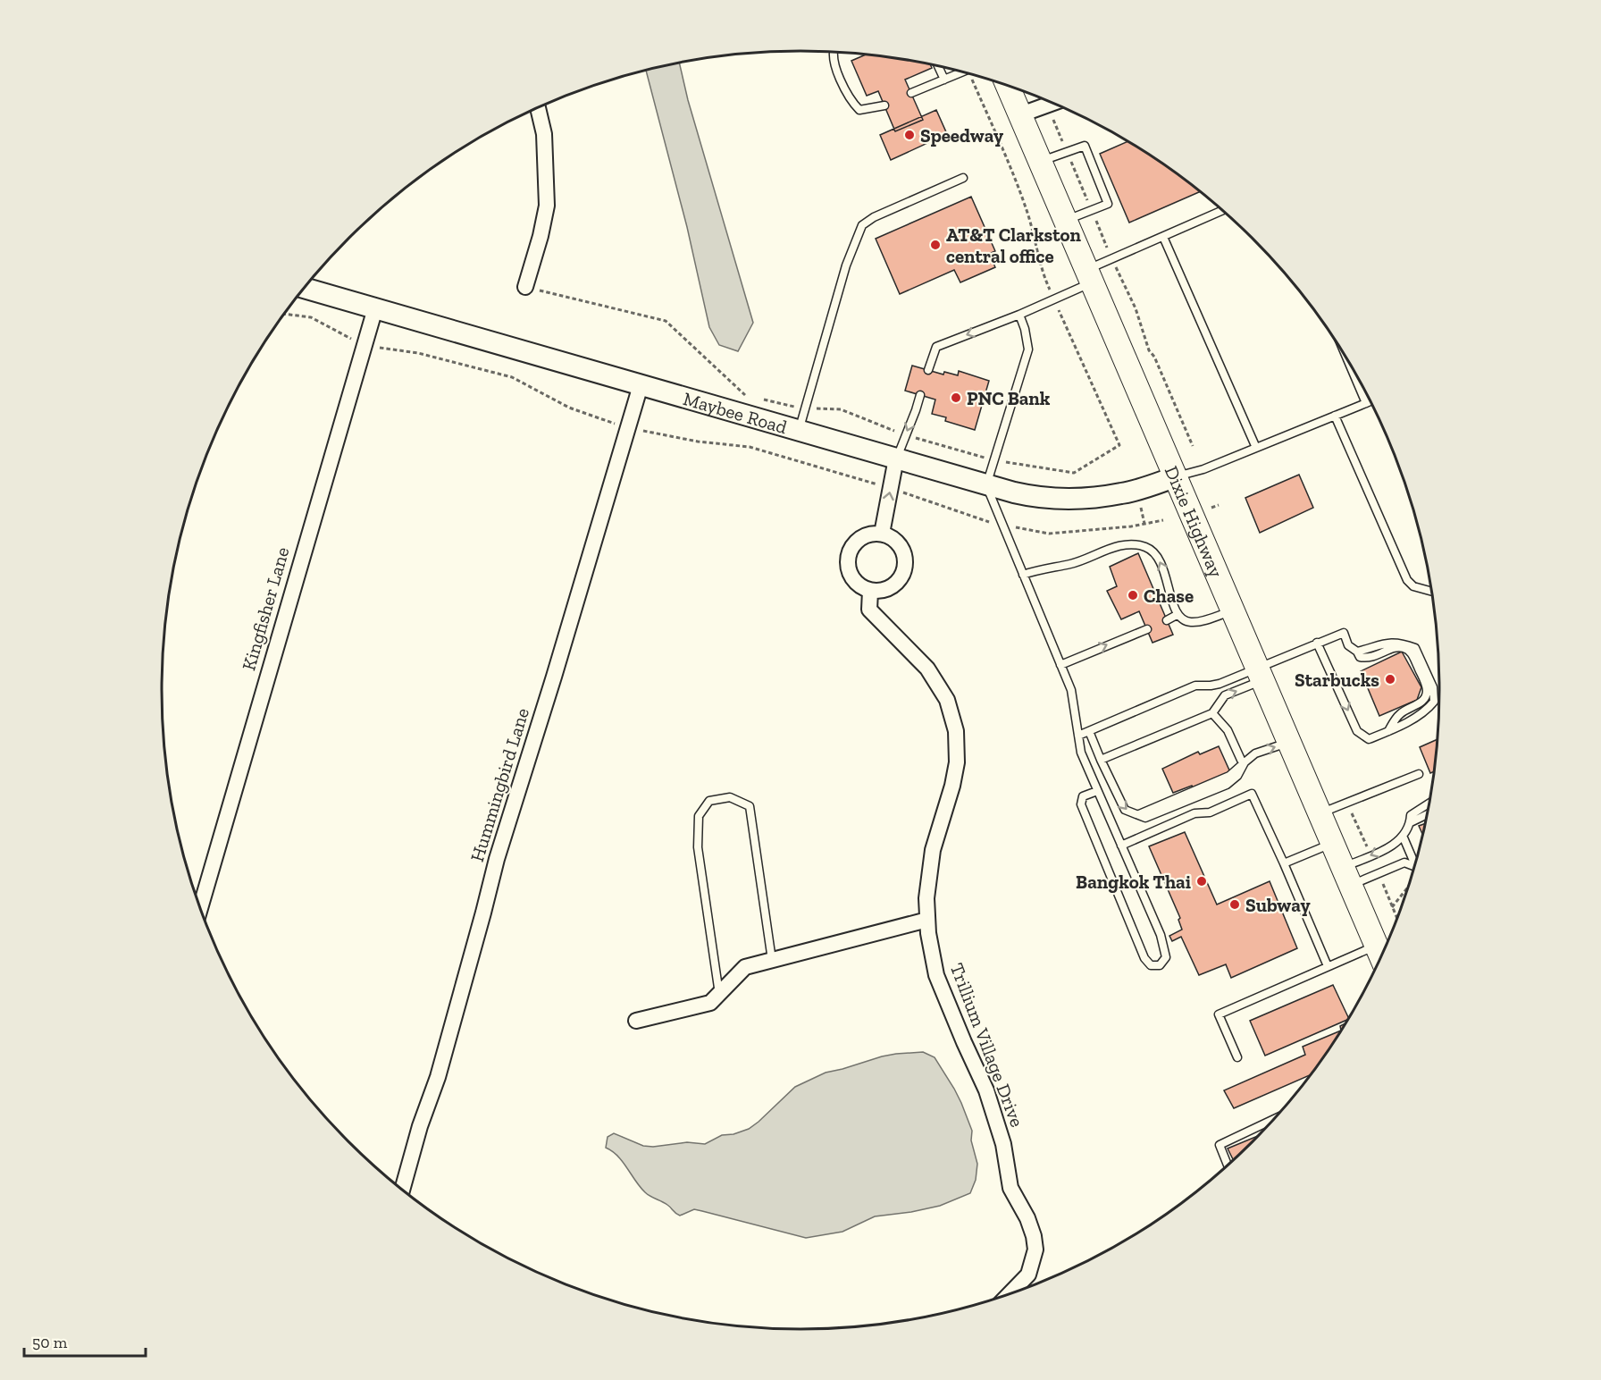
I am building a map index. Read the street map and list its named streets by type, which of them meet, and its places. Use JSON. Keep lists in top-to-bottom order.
{
  "streets": {
    "main road": ["Maybee Road", "Dixie Highway"],
    "street": ["Kingfisher Lane", "Hummingbird Lane", "Trillium Village Drive"]
  },
  "crossings": [
    ["Maybee Road", "Dixie Highway"],
    ["Maybee Road", "Kingfisher Lane"],
    ["Maybee Road", "Hummingbird Lane"]
  ],
  "places": [
    "Speedway",
    "AT&T Clarkston central office",
    "PNC Bank",
    "Chase",
    "Starbucks",
    "Bangkok Thai",
    "Subway"
  ],
  "scale_bar": "50 m"
}
